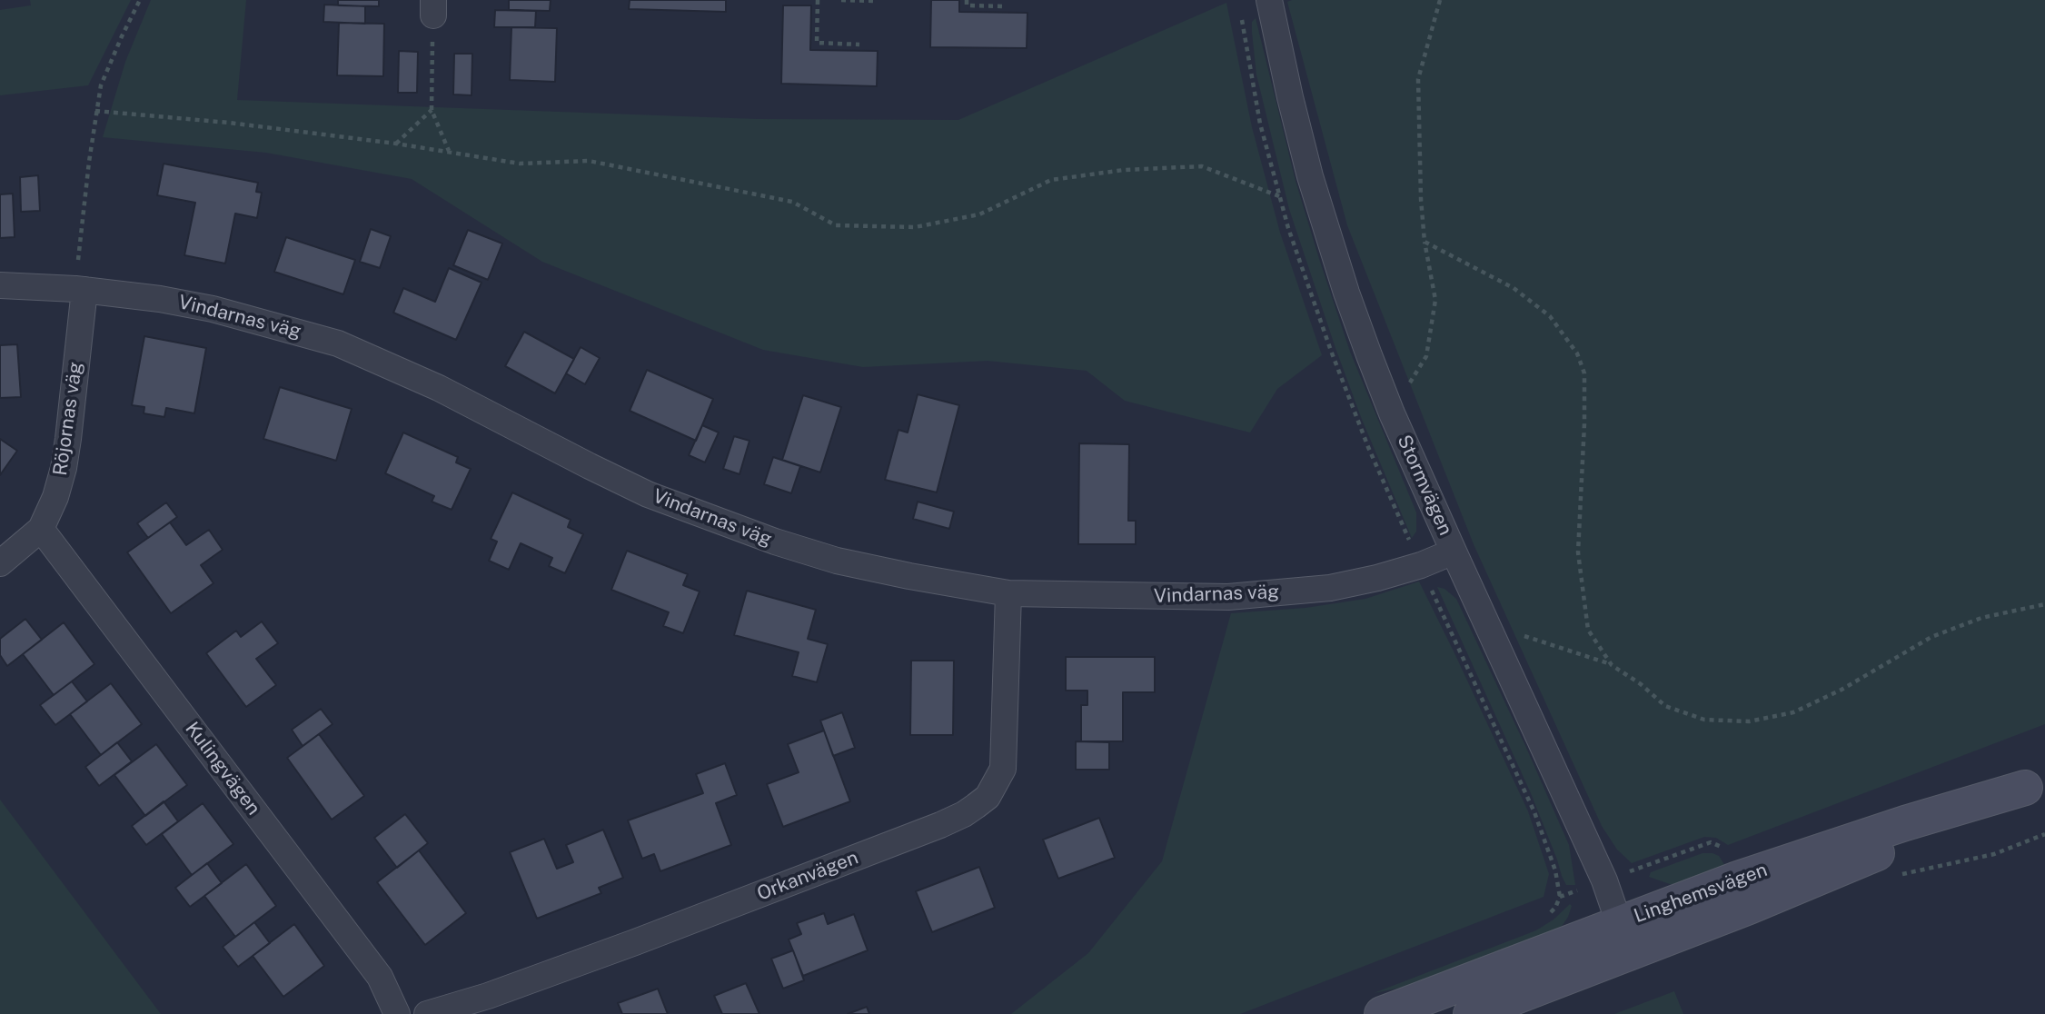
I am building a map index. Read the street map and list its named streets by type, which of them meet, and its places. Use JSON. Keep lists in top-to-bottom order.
{
  "streets": {
    "main road": ["Linghemsvägen"],
    "street": [
      "Vindarnas väg",
      "Röjornas väg",
      "Stormvägen",
      "Kulingvägen",
      "Orkanvägen"
    ]
  },
  "crossings": [
    ["Vindarnas väg", "Röjornas väg"],
    ["Vindarnas väg", "Stormvägen"],
    ["Vindarnas väg", "Orkanvägen"],
    ["Röjornas väg", "Kulingvägen"],
    ["Stormvägen", "Linghemsvägen"]
  ]
}
